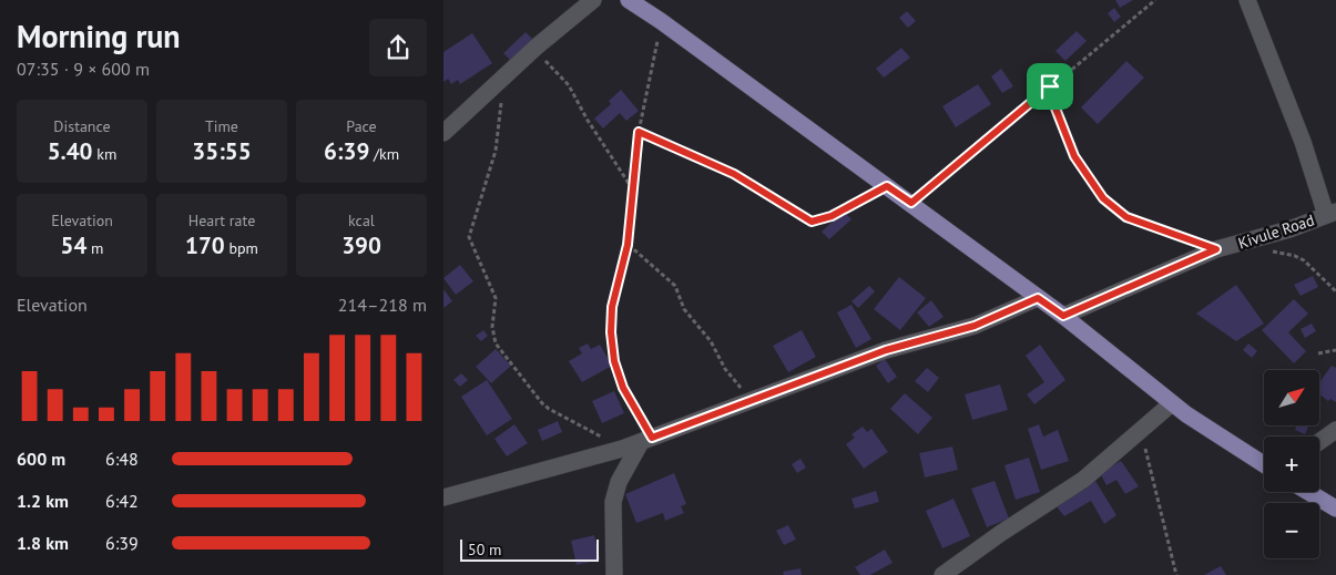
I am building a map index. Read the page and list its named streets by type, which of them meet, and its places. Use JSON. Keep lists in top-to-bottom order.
{
  "streets": {
    "street": ["Kivule Road"]
  },
  "scale_bar": "50 m",
  "north": "top right",
  "page": {
    "heading": ["Morning run", "07:35 · 9 × 600 m"],
    "stats": [
      ["Distance", "5.40 km"],
      ["Time", "35:55"],
      ["Pace", "6:39 /km"],
      ["Elevation", "54 m"],
      ["Heart rate", "170 bpm"],
      ["kcal", "390"]
    ],
    "chart": ["Elevation", "214–218 m"],
    "map_buttons": ["+", "−"],
    "list": [
      {
        "name": "600 m",
        "note": "6:48"
      },
      {
        "name": "1.2 km",
        "note": "6:42"
      },
      {
        "name": "1.8 km",
        "note": "6:39"
      }
    ],
    "scale": "50 m"
  }
}
